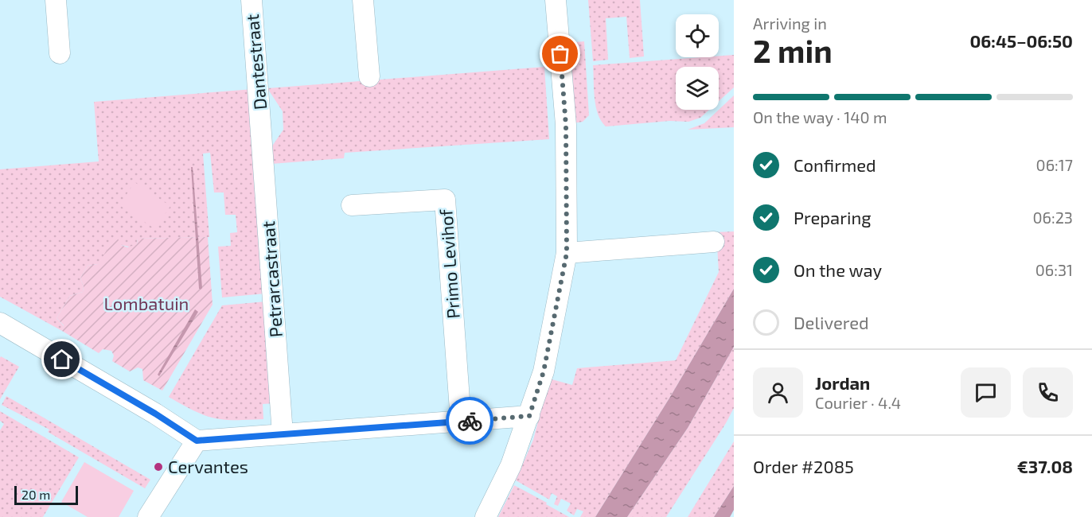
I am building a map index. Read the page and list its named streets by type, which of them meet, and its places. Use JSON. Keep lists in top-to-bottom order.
{
  "streets": {
    "street": ["Dantestraat", "Primo Levihof", "Petrarcastraat"]
  },
  "crossings": [
    ["Dantestraat", "Petrarcastraat"]
  ],
  "parks": ["Lombatuin"],
  "places": ["Cervantes"],
  "scale_bar": "20 m",
  "page": {
    "heading": ["2 min", "Arriving in", "06:45–06:50"],
    "panel": [
      "Jordan",
      "Courier · 4.4",
      "Order #2085",
      "€37.08"
    ],
    "bar": "On the way · 140 m",
    "list": [
      ["Confirmed", "06:17"],
      ["Preparing", "06:23"],
      ["On the way", "06:31"],
      "Delivered"
    ],
    "scale": "20 m"
  }
}
